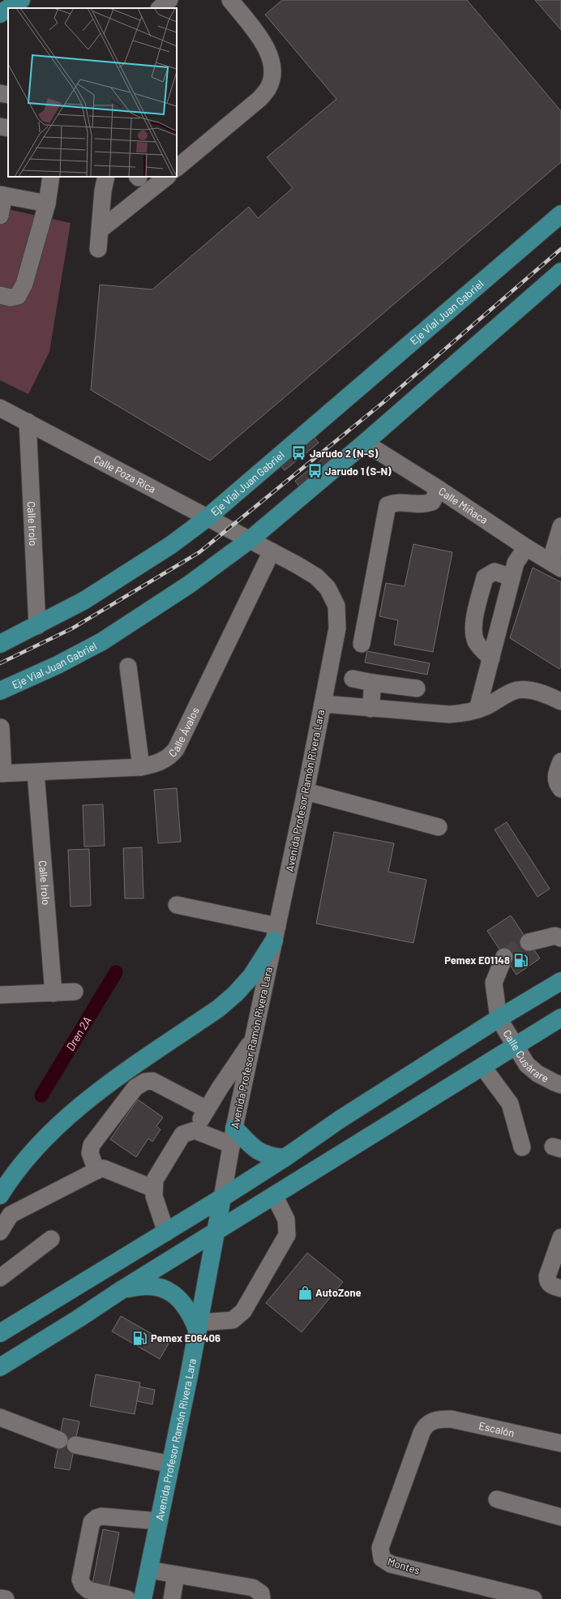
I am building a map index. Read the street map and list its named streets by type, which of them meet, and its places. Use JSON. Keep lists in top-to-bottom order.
{
  "streets": {
    "main road": ["Eje Vial Juan Gabriel", "Avenida Profesor Ramón Rivera Lara"],
    "street": [
      "Calle Poza Rica",
      "Calle Miñaca",
      "Calle Irolo",
      "Calle Ávalos",
      "Calle Cusárare",
      "Escalón",
      "Montes"
    ]
  },
  "crossings": [
    ["Eje Vial Juan Gabriel", "Calle Poza Rica"],
    ["Eje Vial Juan Gabriel", "Calle Miñaca"],
    ["Eje Vial Juan Gabriel", "Calle Irolo"],
    ["Eje Vial Juan Gabriel", "Avenida Profesor Ramón Rivera Lara"],
    ["Calle Poza Rica", "Calle Irolo"],
    ["Calle Poza Rica", "Avenida Profesor Ramón Rivera Lara"],
    ["Calle Irolo", "Calle Ávalos"],
    ["Calle Ávalos", "Avenida Profesor Ramón Rivera Lara"],
    ["Escalón", "Montes"]
  ],
  "water": ["Dren 2A"],
  "places": {
    "bus stop": ["Jarudo 2 (N-S)", "Jarudo 1 (S-N)"],
    "fuel station": ["Pemex E01148", "Pemex E06406"],
    "shop": ["AutoZone"]
  }
}
